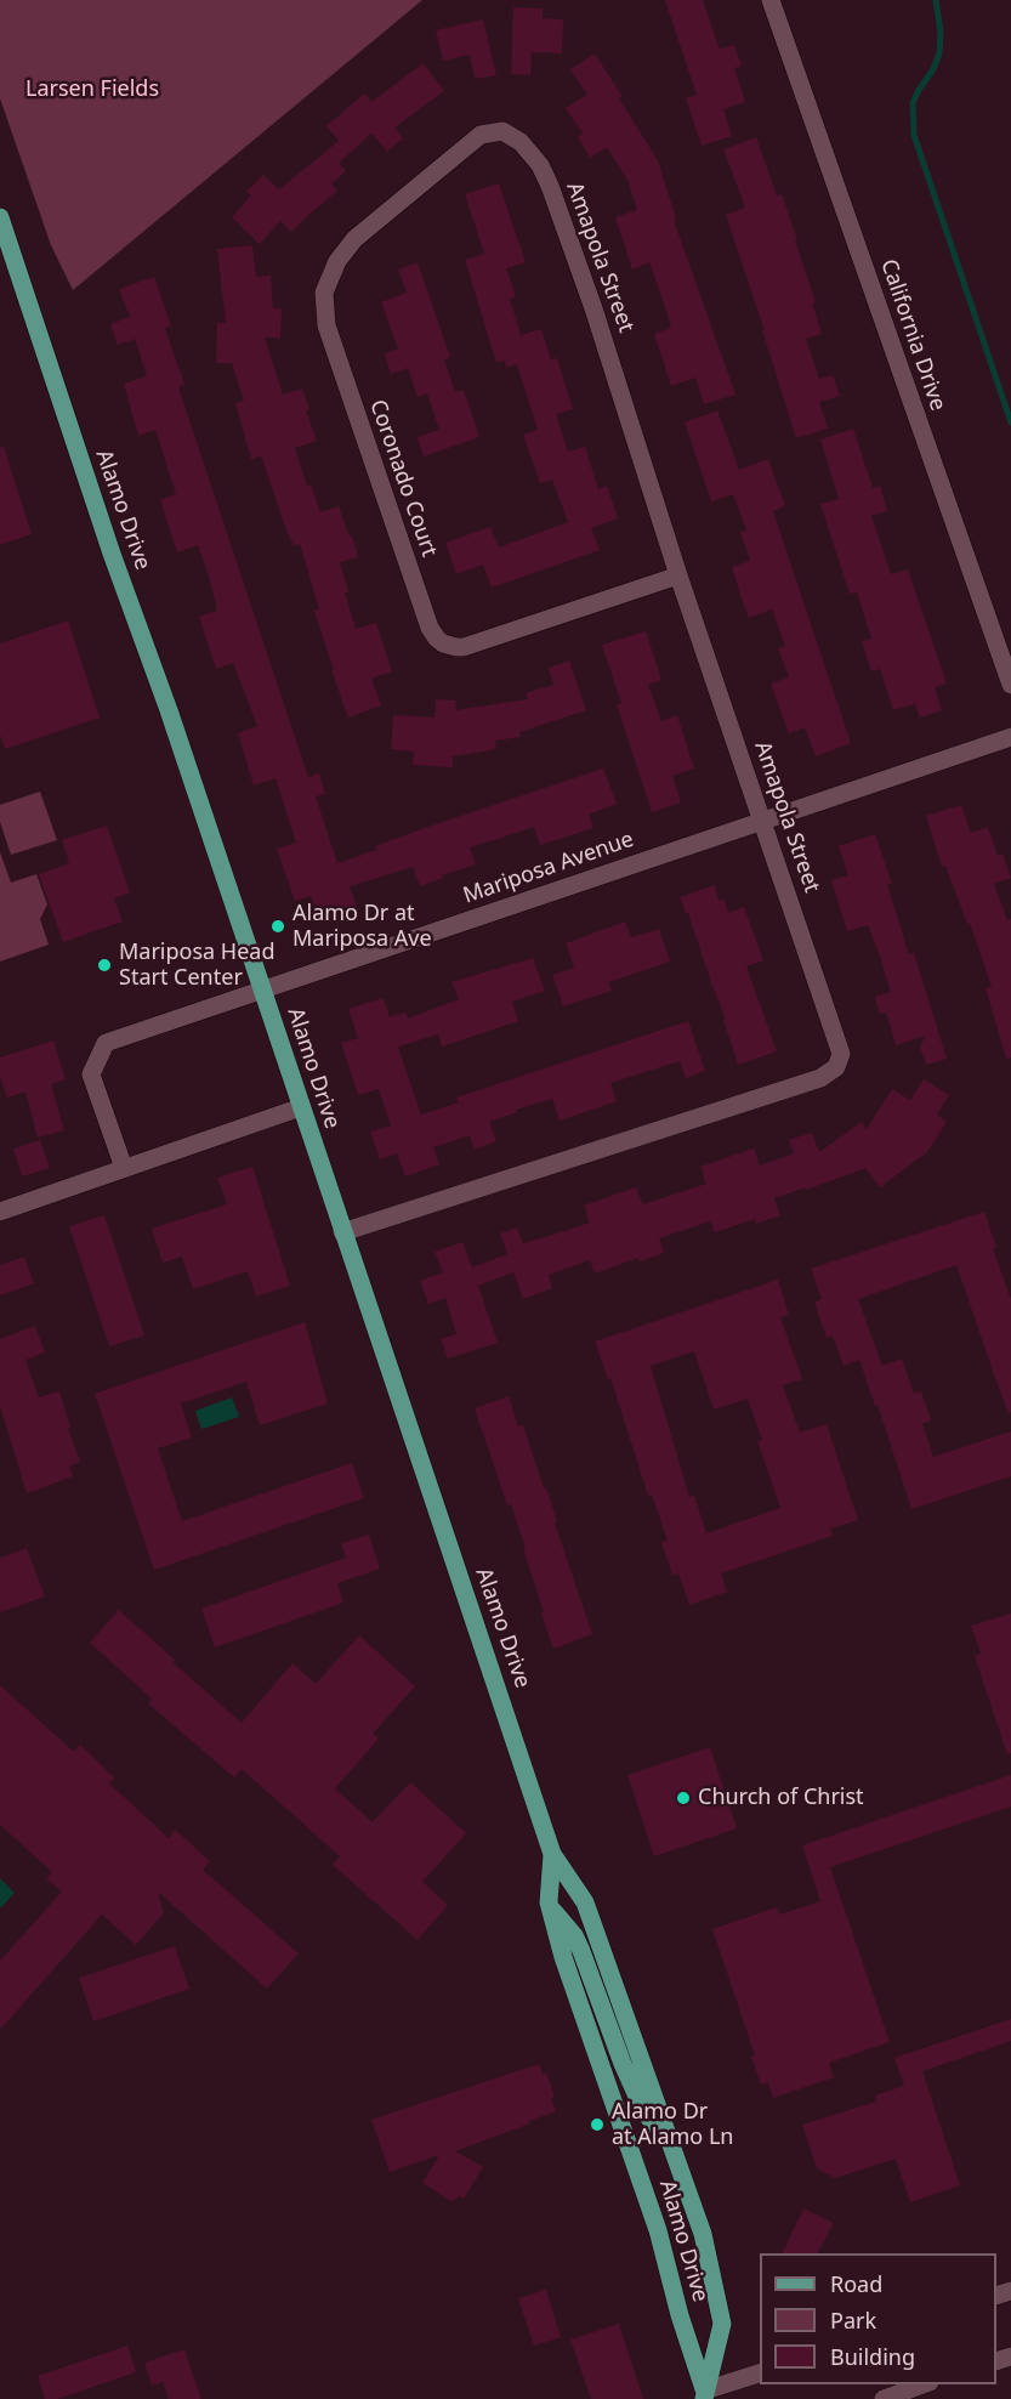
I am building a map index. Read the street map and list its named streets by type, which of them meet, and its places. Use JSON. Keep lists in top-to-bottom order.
{
  "streets": {
    "main road": ["Alamo Drive"],
    "street": [
      "Amapola Street",
      "California Drive",
      "Coronado Court",
      "Mariposa Avenue"
    ]
  },
  "crossings": [
    ["Amapola Street", "Coronado Court"],
    ["Amapola Street", "Alamo Drive"],
    ["Amapola Street", "Mariposa Avenue"],
    ["Alamo Drive", "Mariposa Avenue"]
  ],
  "parks": ["Larsen Fields"],
  "places": [
    "Alamo Dr at Mariposa Ave",
    "Mariposa Head Start Center",
    "Church of Christ",
    "Alamo Dr at Alamo Ln"
  ],
  "legend": ["Road", "Park", "Building"]
}
